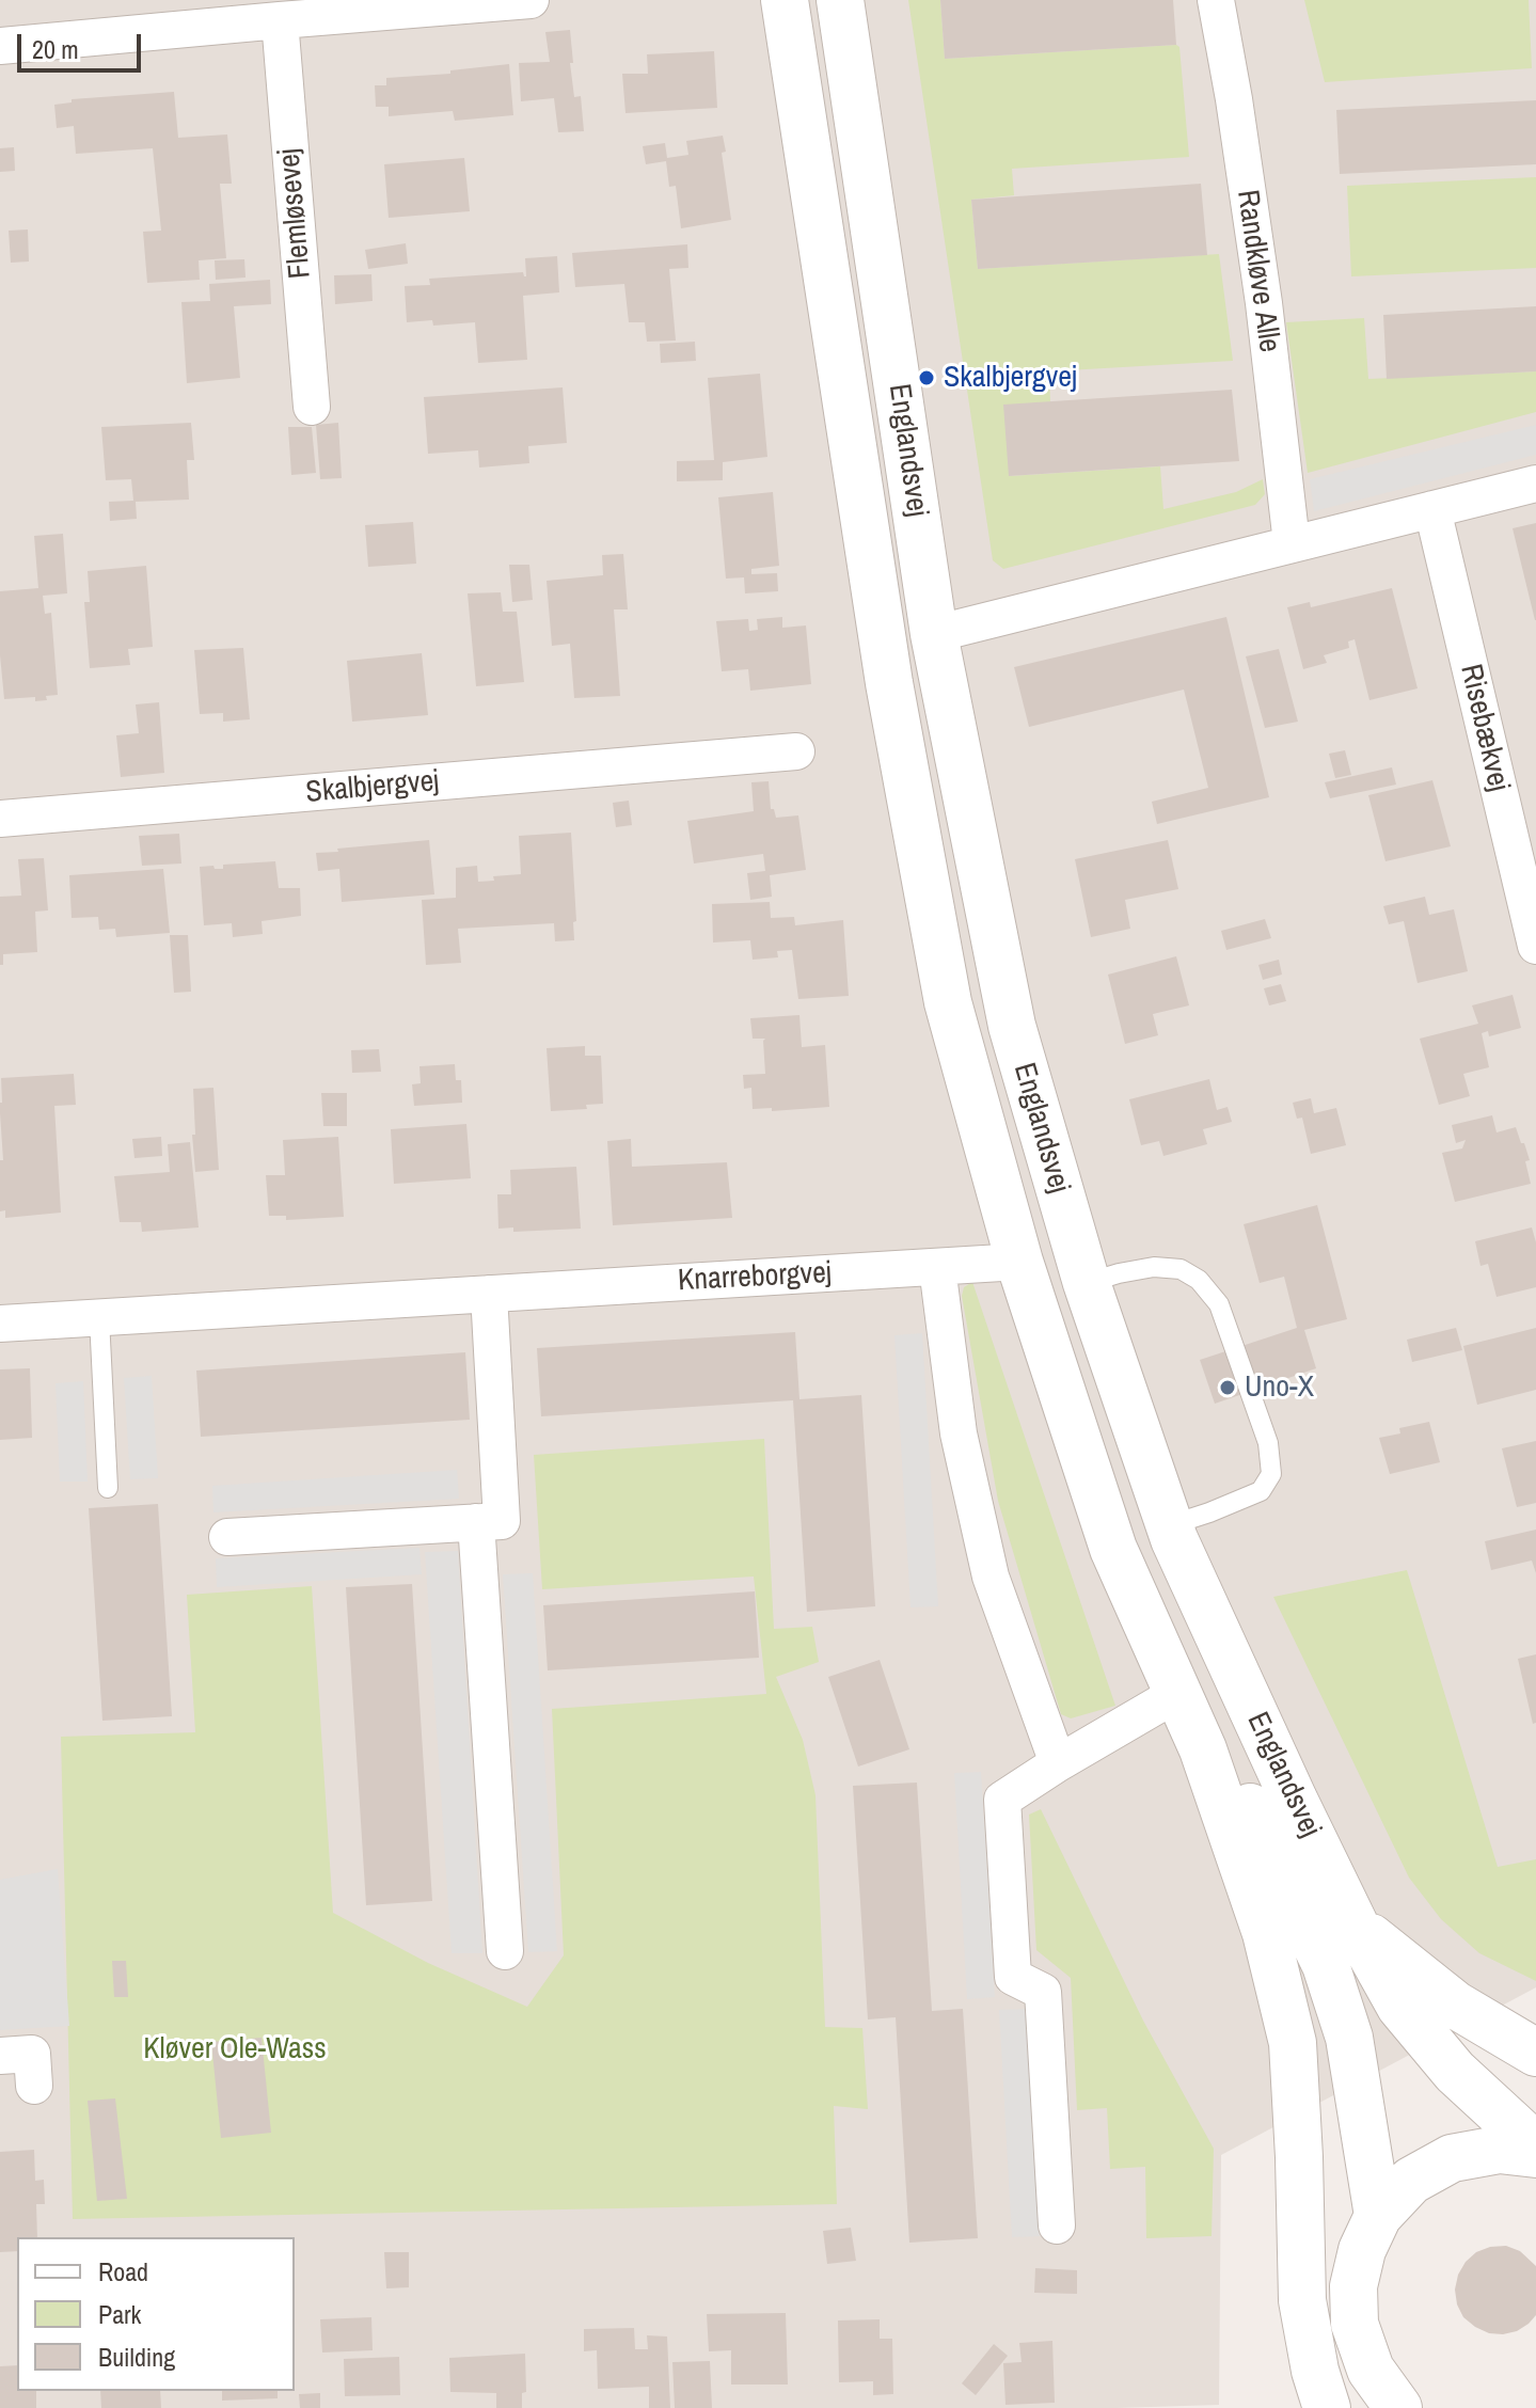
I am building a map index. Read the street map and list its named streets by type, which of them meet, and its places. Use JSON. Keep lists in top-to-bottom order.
{
  "streets": {
    "street": [
      "Flemløsevej",
      "Randkløve Alle",
      "Englandsvej",
      "Risebækvej",
      "Skalbjergvej",
      "Knarreborgvej"
    ]
  },
  "crossings": [
    ["Englandsvej", "Knarreborgvej"]
  ],
  "parks": ["Kløver Ole-Wass"],
  "places": ["Skalbjergvej", "Uno-X"],
  "legend": ["Road", "Park", "Building"],
  "scale_bar": "20 m"
}
